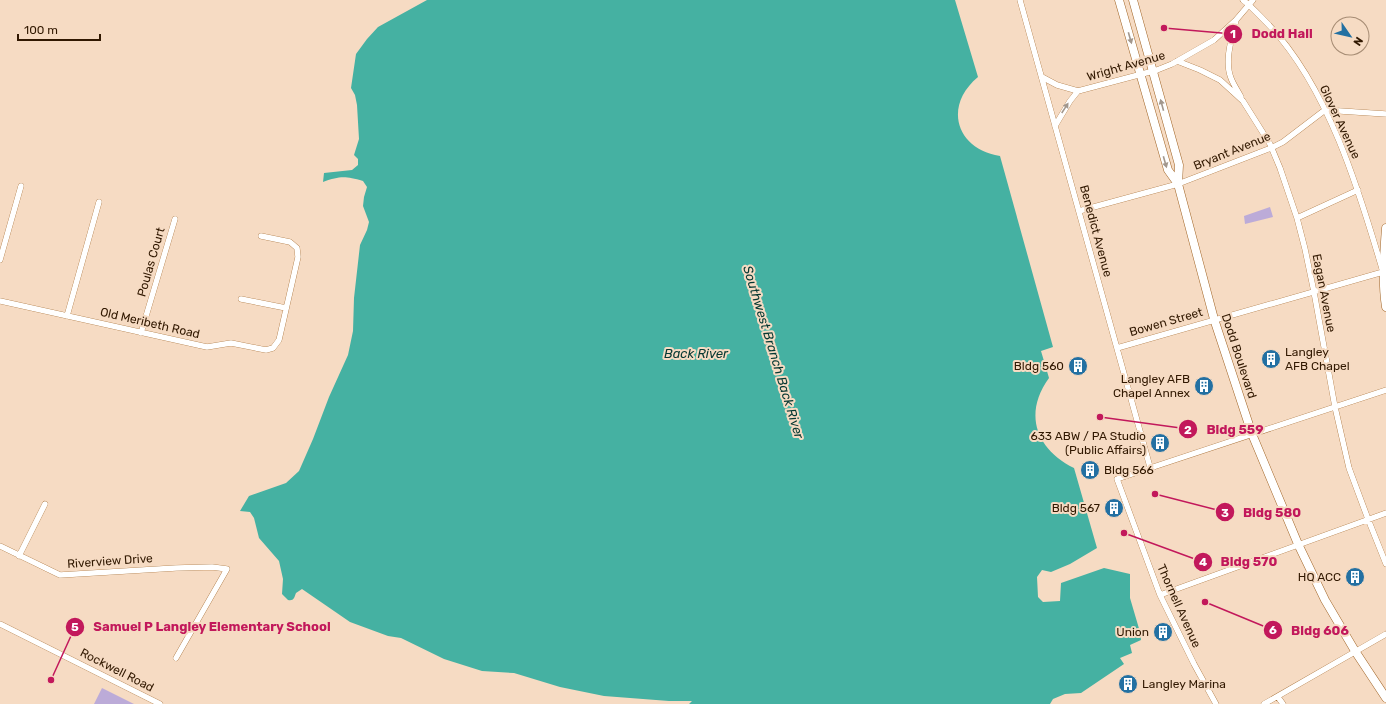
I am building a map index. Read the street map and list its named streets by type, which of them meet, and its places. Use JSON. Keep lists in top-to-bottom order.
{
  "streets": {
    "street": [
      "Wright Avenue",
      "Glover Avenue",
      "Bryant Avenue",
      "Benedict Avenue",
      "Poulas Court",
      "Eagan Avenue",
      "Bowen Street",
      "Old Meribeth Road",
      "Dodd Boulevard",
      "Riverview Drive",
      "Thornell Avenue",
      "Rockwell Road"
    ]
  },
  "crossings": [
    ["Wright Avenue", "Glover Avenue"],
    ["Wright Avenue", "Benedict Avenue"],
    ["Wright Avenue", "Eagan Avenue"],
    ["Wright Avenue", "Dodd Boulevard"],
    ["Glover Avenue", "Bryant Avenue"],
    ["Glover Avenue", "Bowen Street"],
    ["Bryant Avenue", "Benedict Avenue"],
    ["Bryant Avenue", "Eagan Avenue"],
    ["Bryant Avenue", "Dodd Boulevard"],
    ["Benedict Avenue", "Bowen Street"],
    ["Benedict Avenue", "Thornell Avenue"],
    ["Poulas Court", "Old Meribeth Road"],
    ["Eagan Avenue", "Bowen Street"],
    ["Bowen Street", "Dodd Boulevard"]
  ],
  "water": ["Southwest Branch Back River", "Back River"],
  "places": {
    "other": [
      "Dodd Hall",
      "Bldg 559",
      "Bldg 580",
      "Bldg 570",
      "Bldg 606",
      "Samuel P Langley Elementary School"
    ],
    "building": [
      "Langley AFB Chapel",
      "Bldg 560",
      "Langley AFB Chapel Annex",
      "633 ABW / PA Studio (Public Affairs)",
      "Bldg 566",
      "Bldg 567",
      "HQ ACC",
      "Union",
      "Langley Marina"
    ]
  },
  "scale_bar": "100 m",
  "north": "bottom right"
}
